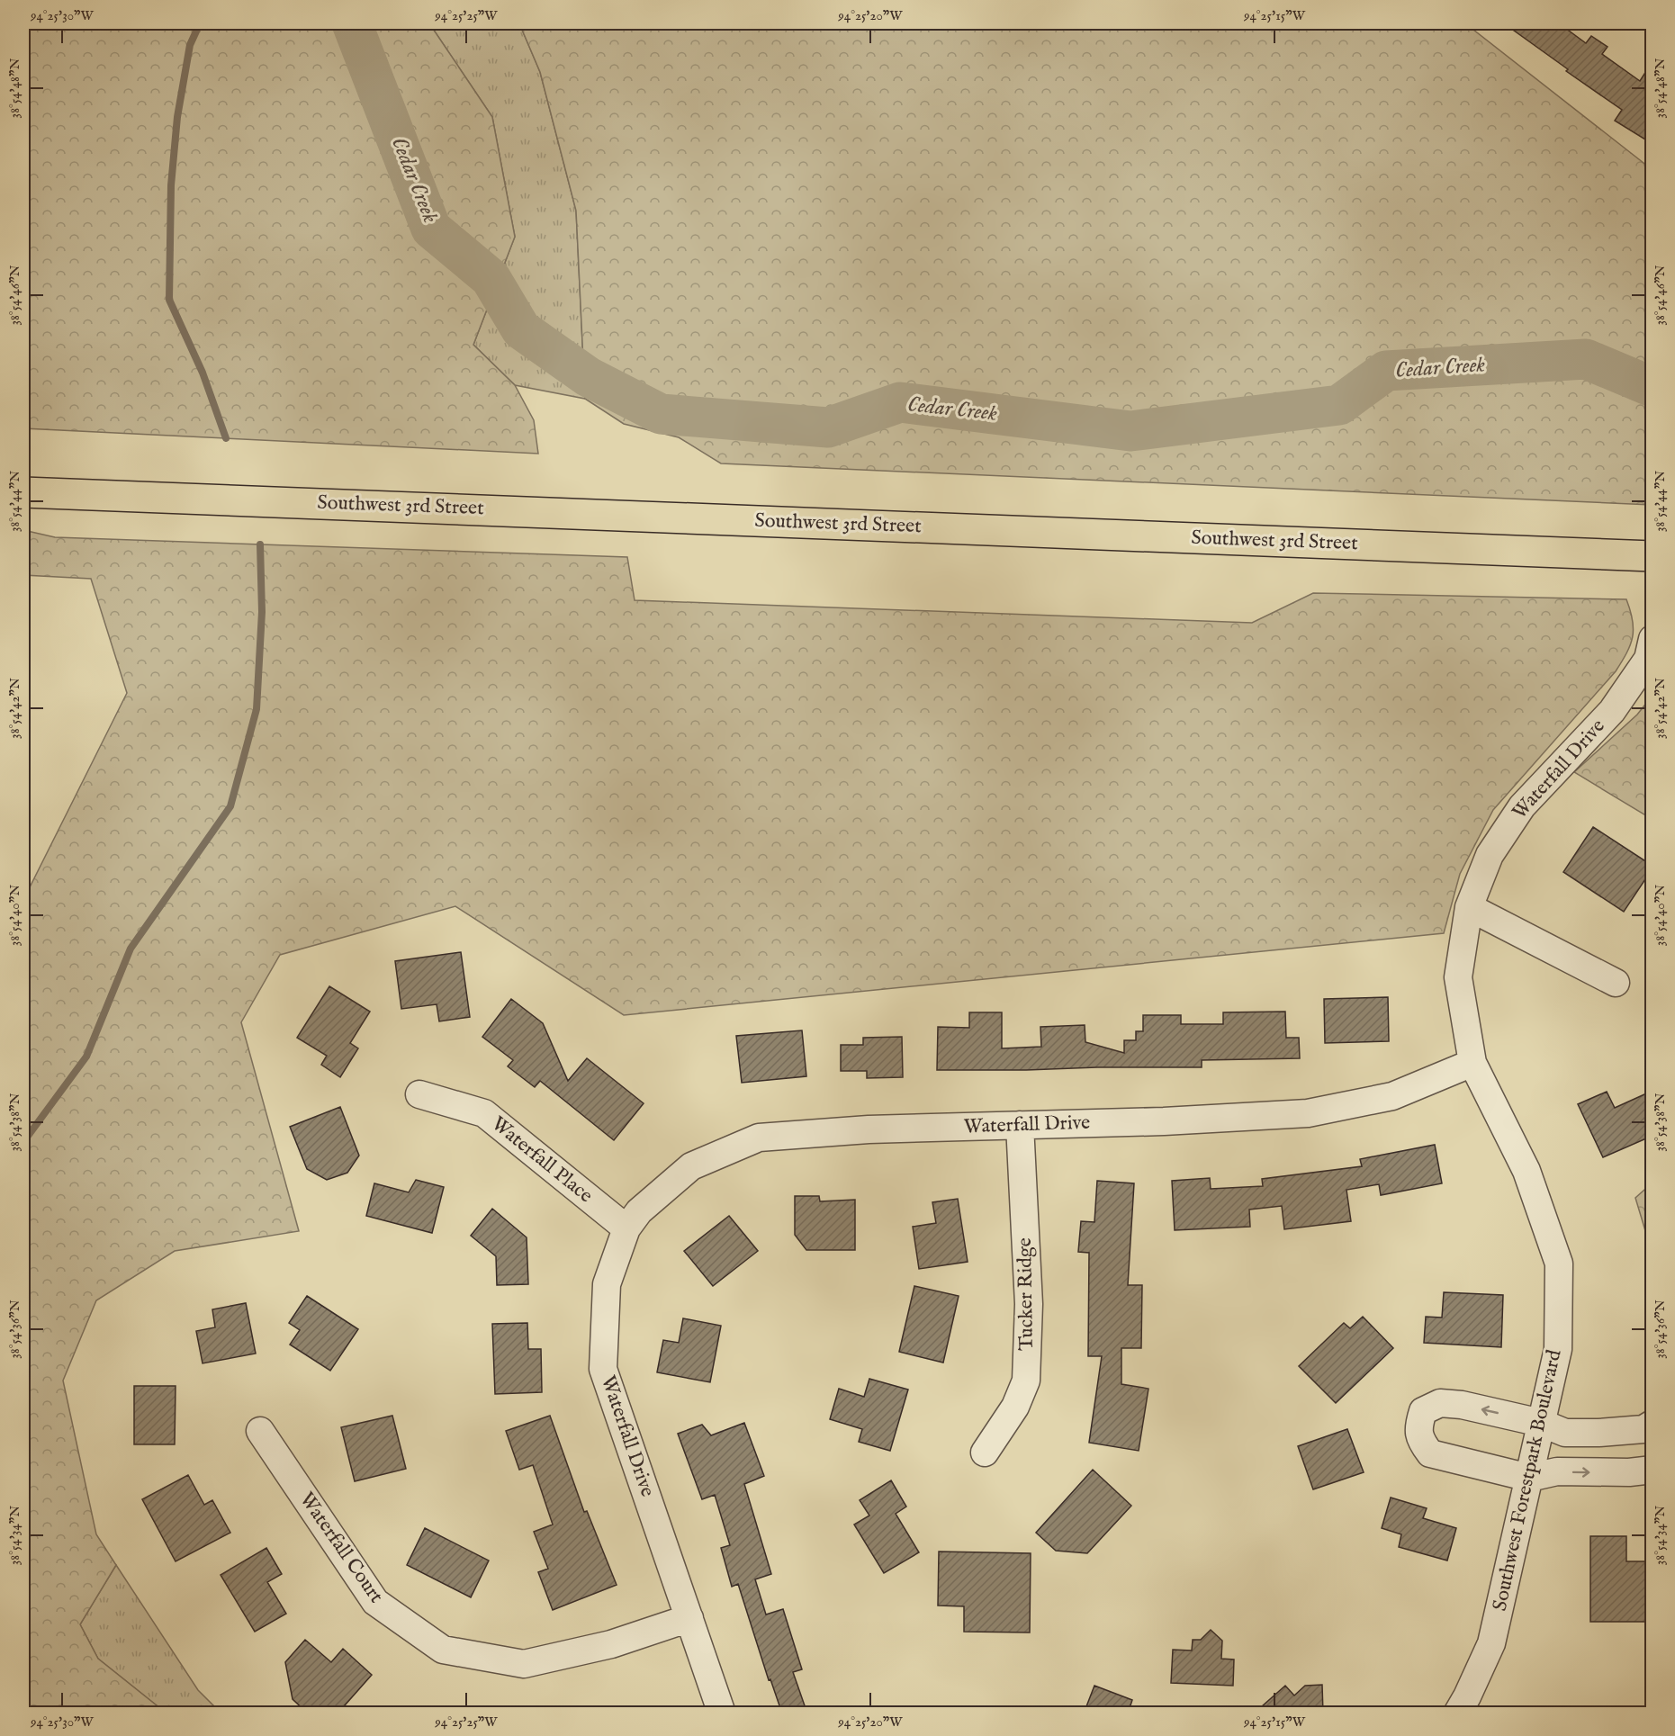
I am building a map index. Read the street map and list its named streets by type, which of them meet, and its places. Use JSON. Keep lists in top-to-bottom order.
{
  "streets": {
    "main road": ["Southwest 3rd Street"],
    "street": [
      "Waterfall Drive",
      "Waterfall Place",
      "Tucker Ridge",
      "Southwest Forestpark Boulevard",
      "Waterfall Court"
    ]
  },
  "crossings": [
    ["Waterfall Drive", "Waterfall Place"],
    ["Waterfall Drive", "Tucker Ridge"],
    ["Waterfall Drive", "Southwest Forestpark Boulevard"],
    ["Waterfall Drive", "Waterfall Court"]
  ],
  "water": ["Cedar Creek"],
  "coordinates": [
    "94°25'30\"W",
    "94°25'25\"W",
    "94°25'20\"W",
    "94°25'15\"W",
    "38°54'48\"N",
    "38°54'46\"N",
    "38°54'44\"N",
    "38°54'42\"N",
    "38°54'40\"N",
    "38°54'38\"N",
    "38°54'36\"N",
    "38°54'34\"N"
  ]
}
